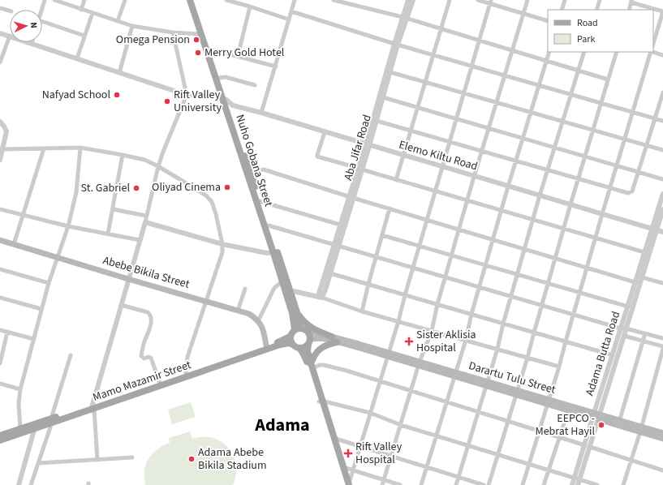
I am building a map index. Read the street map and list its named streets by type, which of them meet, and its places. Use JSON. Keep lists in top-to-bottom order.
{
  "streets": {
    "main road": [
      "Nuho Gobana Street",
      "Abebe Bikila Street",
      "Darartu Tulu Street",
      "Mamo Mazamir Street"
    ],
    "street": ["Aba Jifar Road", "Elemo Kiltu Road", "Adama Butta Road"]
  },
  "crossings": [
    ["Aba Jifar Road", "Elemo Kiltu Road"],
    ["Elemo Kiltu Road", "Nuho Gobana Street"],
    ["Elemo Kiltu Road", "Adama Butta Road"],
    ["Nuho Gobana Street", "Darartu Tulu Street"],
    ["Nuho Gobana Street", "Mamo Mazamir Street"],
    ["Adama Butta Road", "Darartu Tulu Street"],
    ["Darartu Tulu Street", "Mamo Mazamir Street"]
  ],
  "districts": ["Adama"],
  "places": {
    "other": [
      "Omega Pension",
      "Merry Gold Hotel",
      "Nafyad School",
      "Rift Valley University",
      "Oliyad Cinema",
      "St. Gabriel",
      "EEPCO - Mebrat Hayil",
      "Adama Abebe Bikila Stadium"
    ],
    "health": ["Sister Aklisia Hospital", "Rift Valley Hospital"]
  },
  "legend": ["Road", "Park"],
  "north": "right"
}
